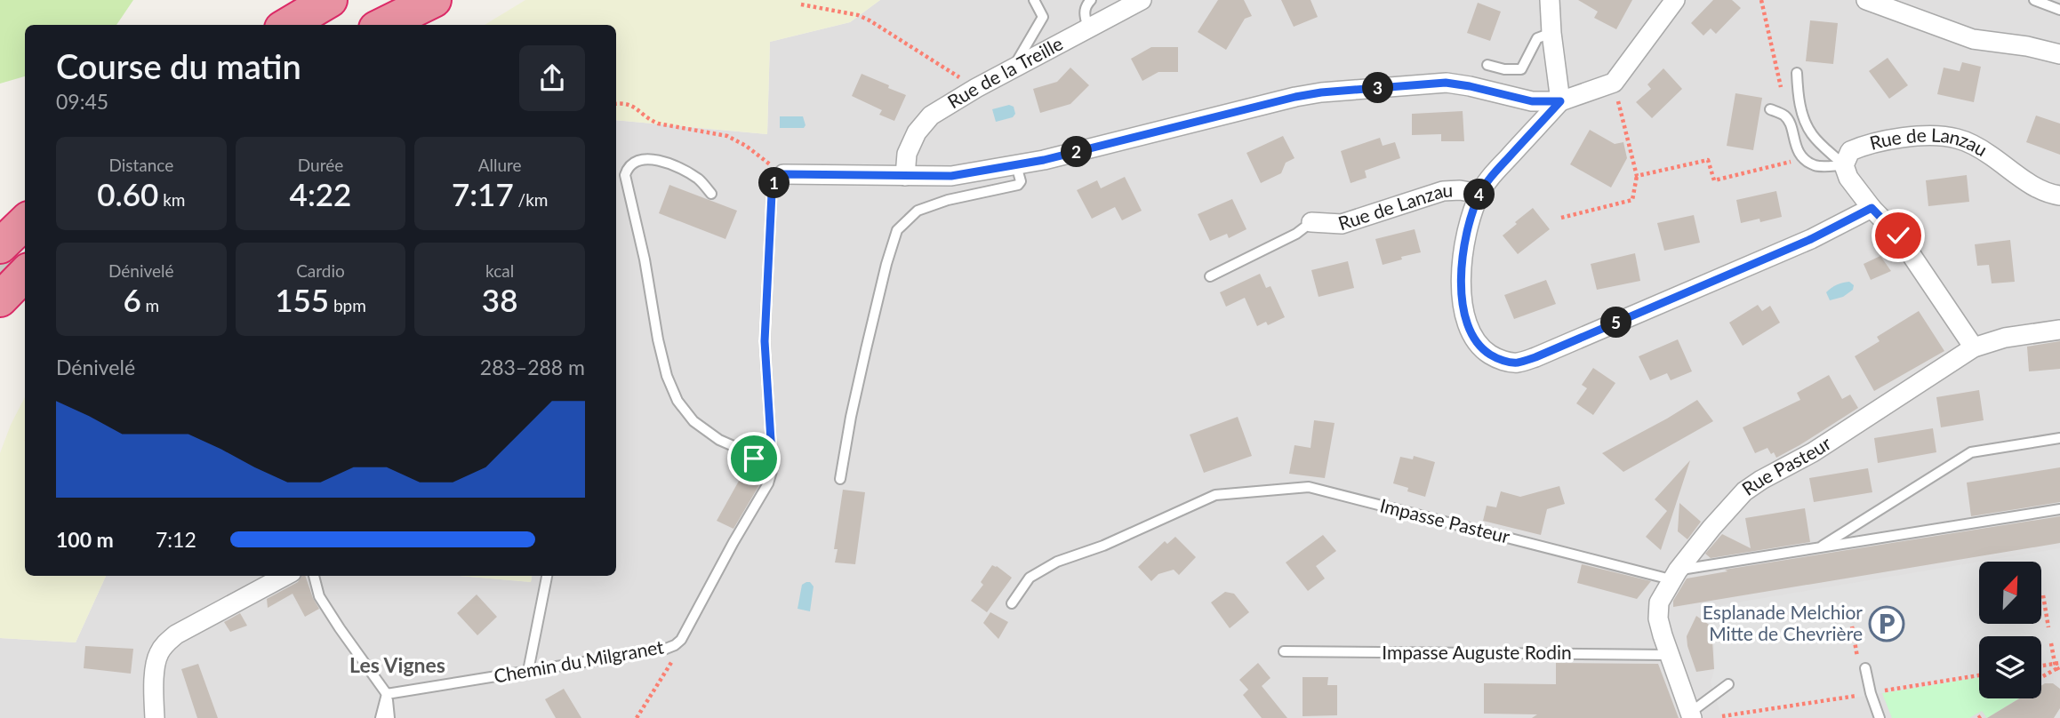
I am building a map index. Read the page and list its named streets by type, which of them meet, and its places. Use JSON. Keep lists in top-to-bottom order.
{
  "streets": {
    "street": ["Rue de la Treille", "Rue de Lanzau", "Rue Pasteur"],
    "lane": ["Impasse Pasteur", "Impasse Auguste Rodin", "Chemin du Milgranet"]
  },
  "crossings": [
    ["Rue de Lanzau", "Rue Pasteur"],
    ["Rue Pasteur", "Impasse Pasteur"],
    ["Rue Pasteur", "Impasse Auguste Rodin"]
  ],
  "districts": ["Les Vignes"],
  "places": {
    "parking": ["Esplanade Melchior Mitte de Chevrière"]
  },
  "north": "top right",
  "page": {
    "heading": ["Course du matin", "09:45"],
    "pins": [
      "3",
      "2",
      "1",
      "4",
      "5"
    ],
    "stats": [
      ["Distance", "0.60 km"],
      ["Durée", "4:22"],
      ["Allure", "7:17 /km"],
      ["Dénivelé", "6 m"],
      ["Cardio", "155 bpm"],
      ["kcal", "38"]
    ],
    "chart": ["Dénivelé", "283–288 m"],
    "list": [
      {
        "name": "100 m",
        "note": "7:12"
      }
    ]
  }
}
